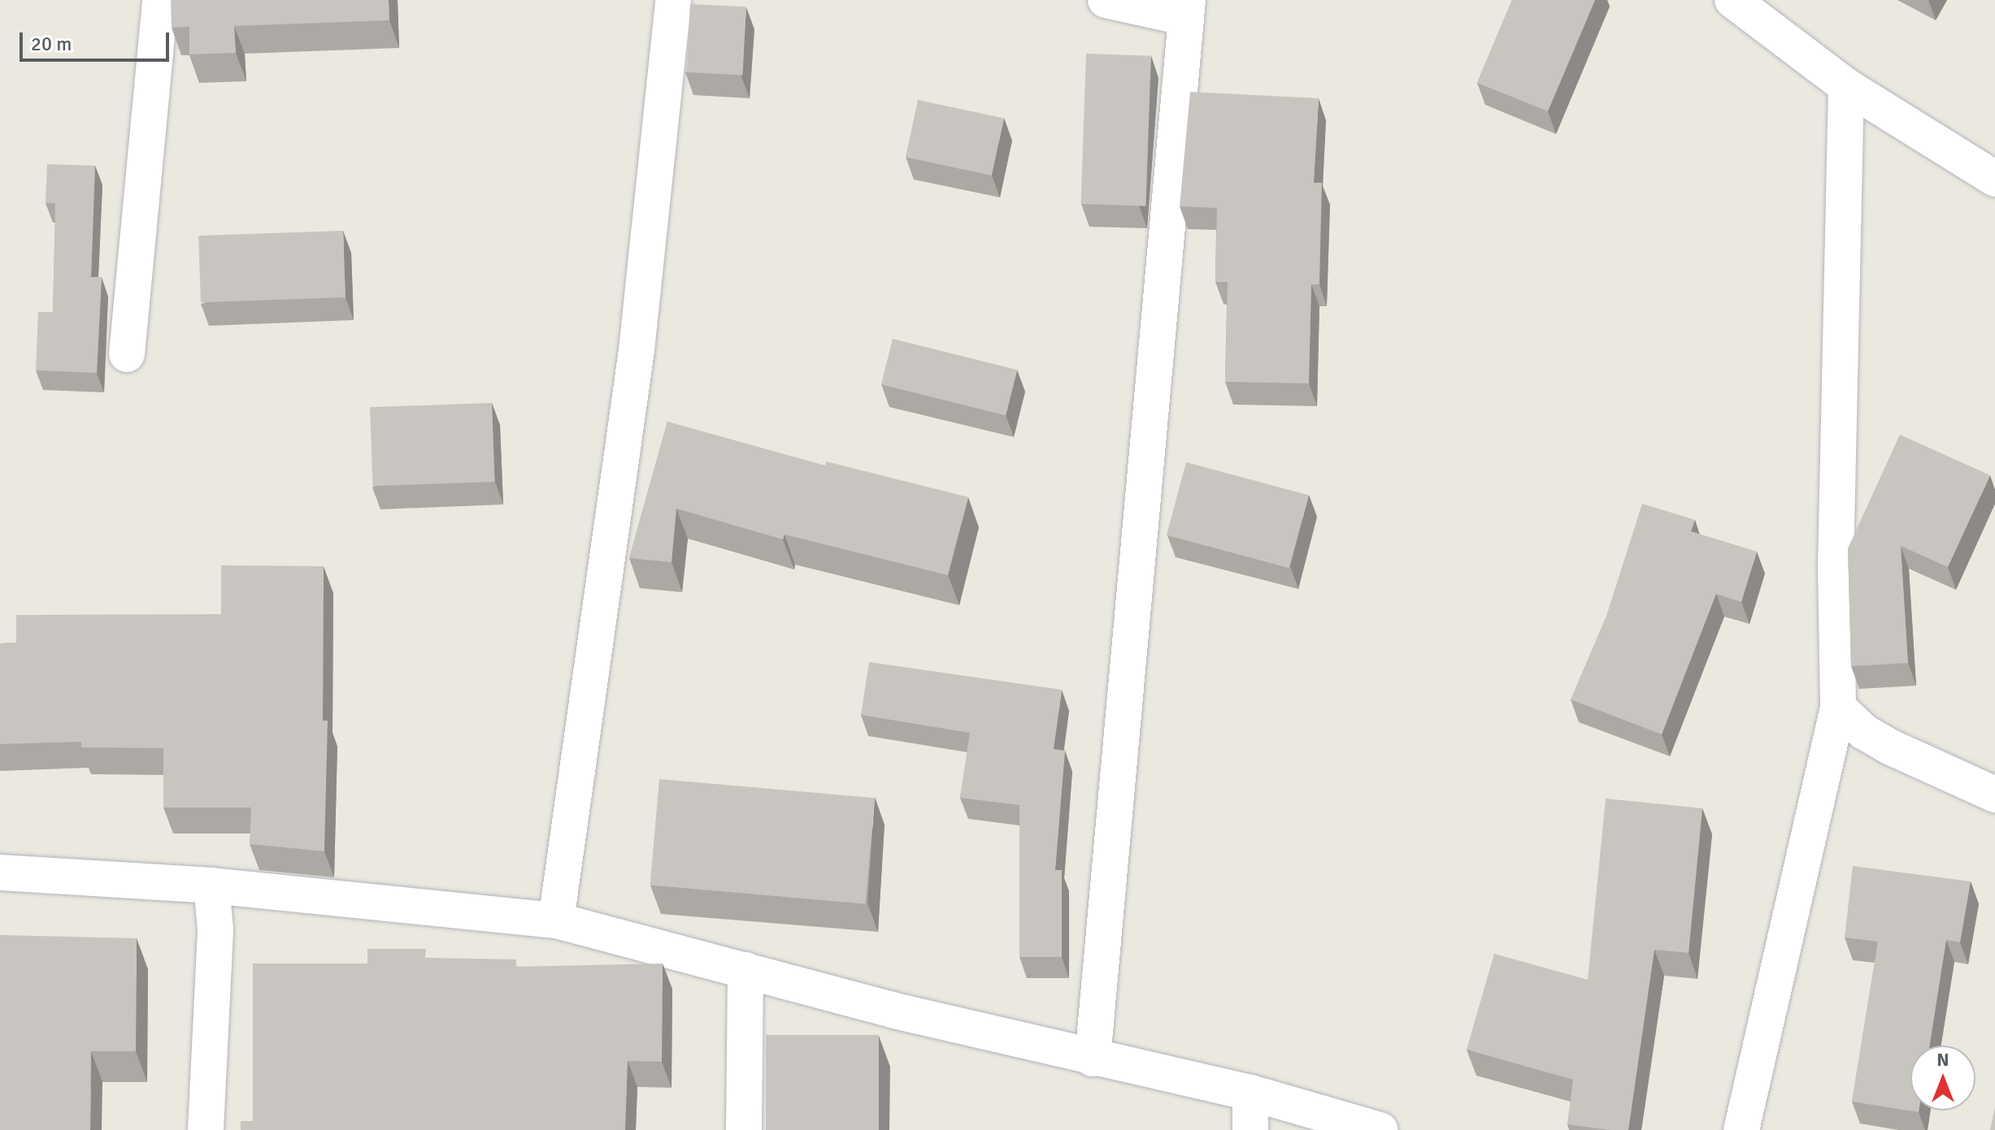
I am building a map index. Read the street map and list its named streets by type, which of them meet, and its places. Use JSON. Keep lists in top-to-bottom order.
{
  "scale_bar": "20 m",
  "north": "top"
}
